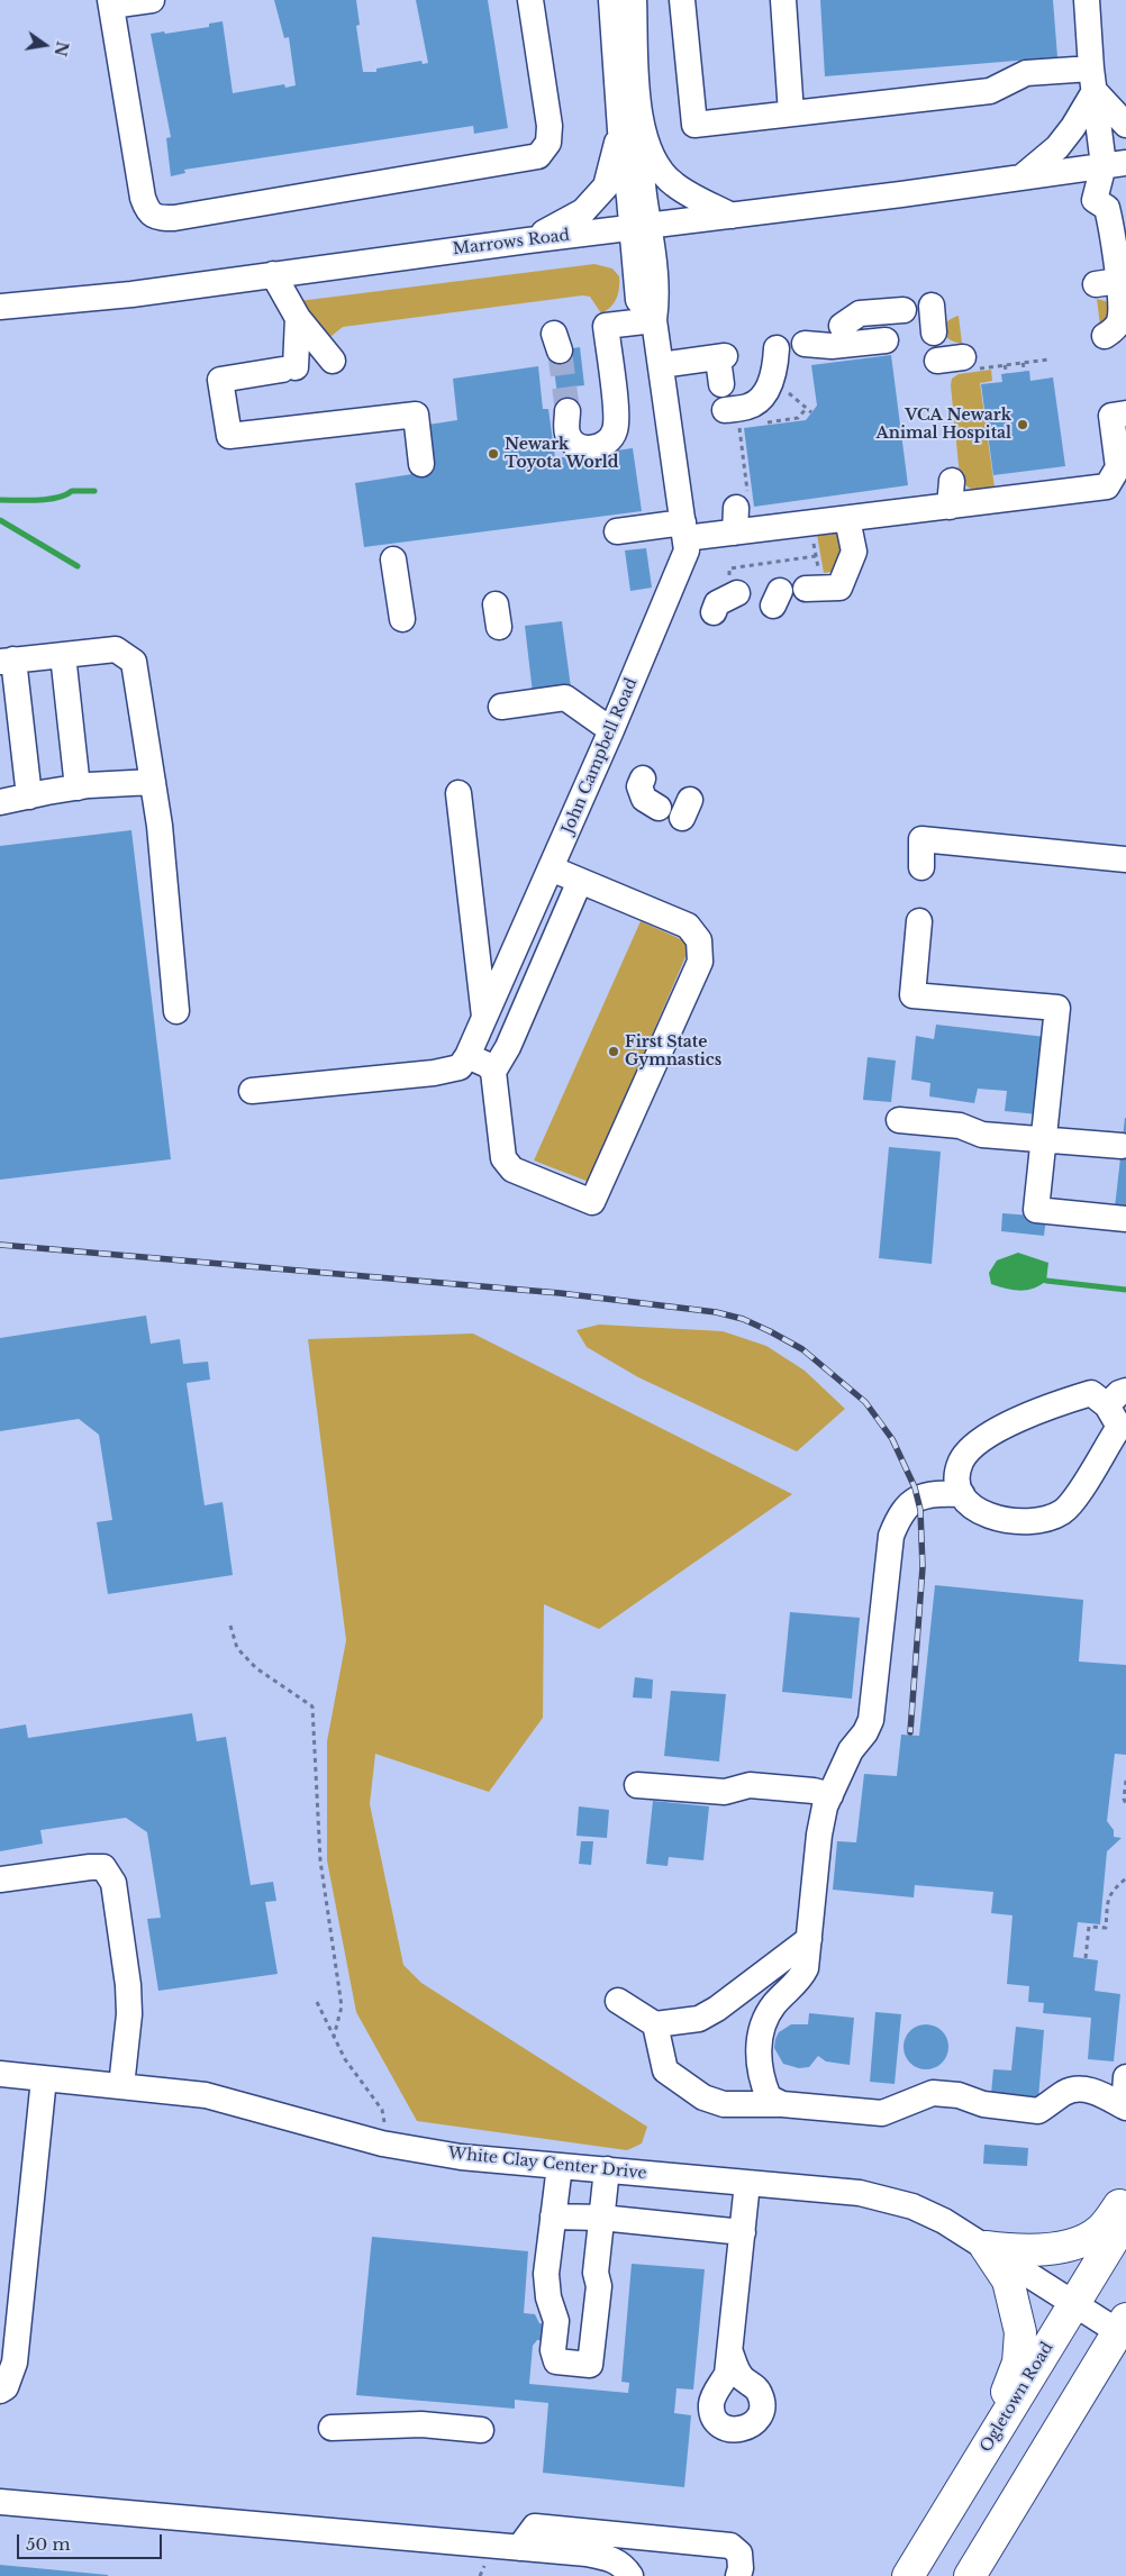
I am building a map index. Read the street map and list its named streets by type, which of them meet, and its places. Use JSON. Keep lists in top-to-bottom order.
{
  "streets": {
    "main road": ["Ogletown Road"],
    "street": ["Marrows Road", "John Campbell Road", "White Clay Center Drive"]
  },
  "crossings": [
    ["Marrows Road", "John Campbell Road"],
    ["White Clay Center Drive", "Ogletown Road"]
  ],
  "places": ["VCA Newark Animal Hospital", "Newark Toyota World", "First State Gymnastics"],
  "scale_bar": "50 m",
  "north": "right"
}
